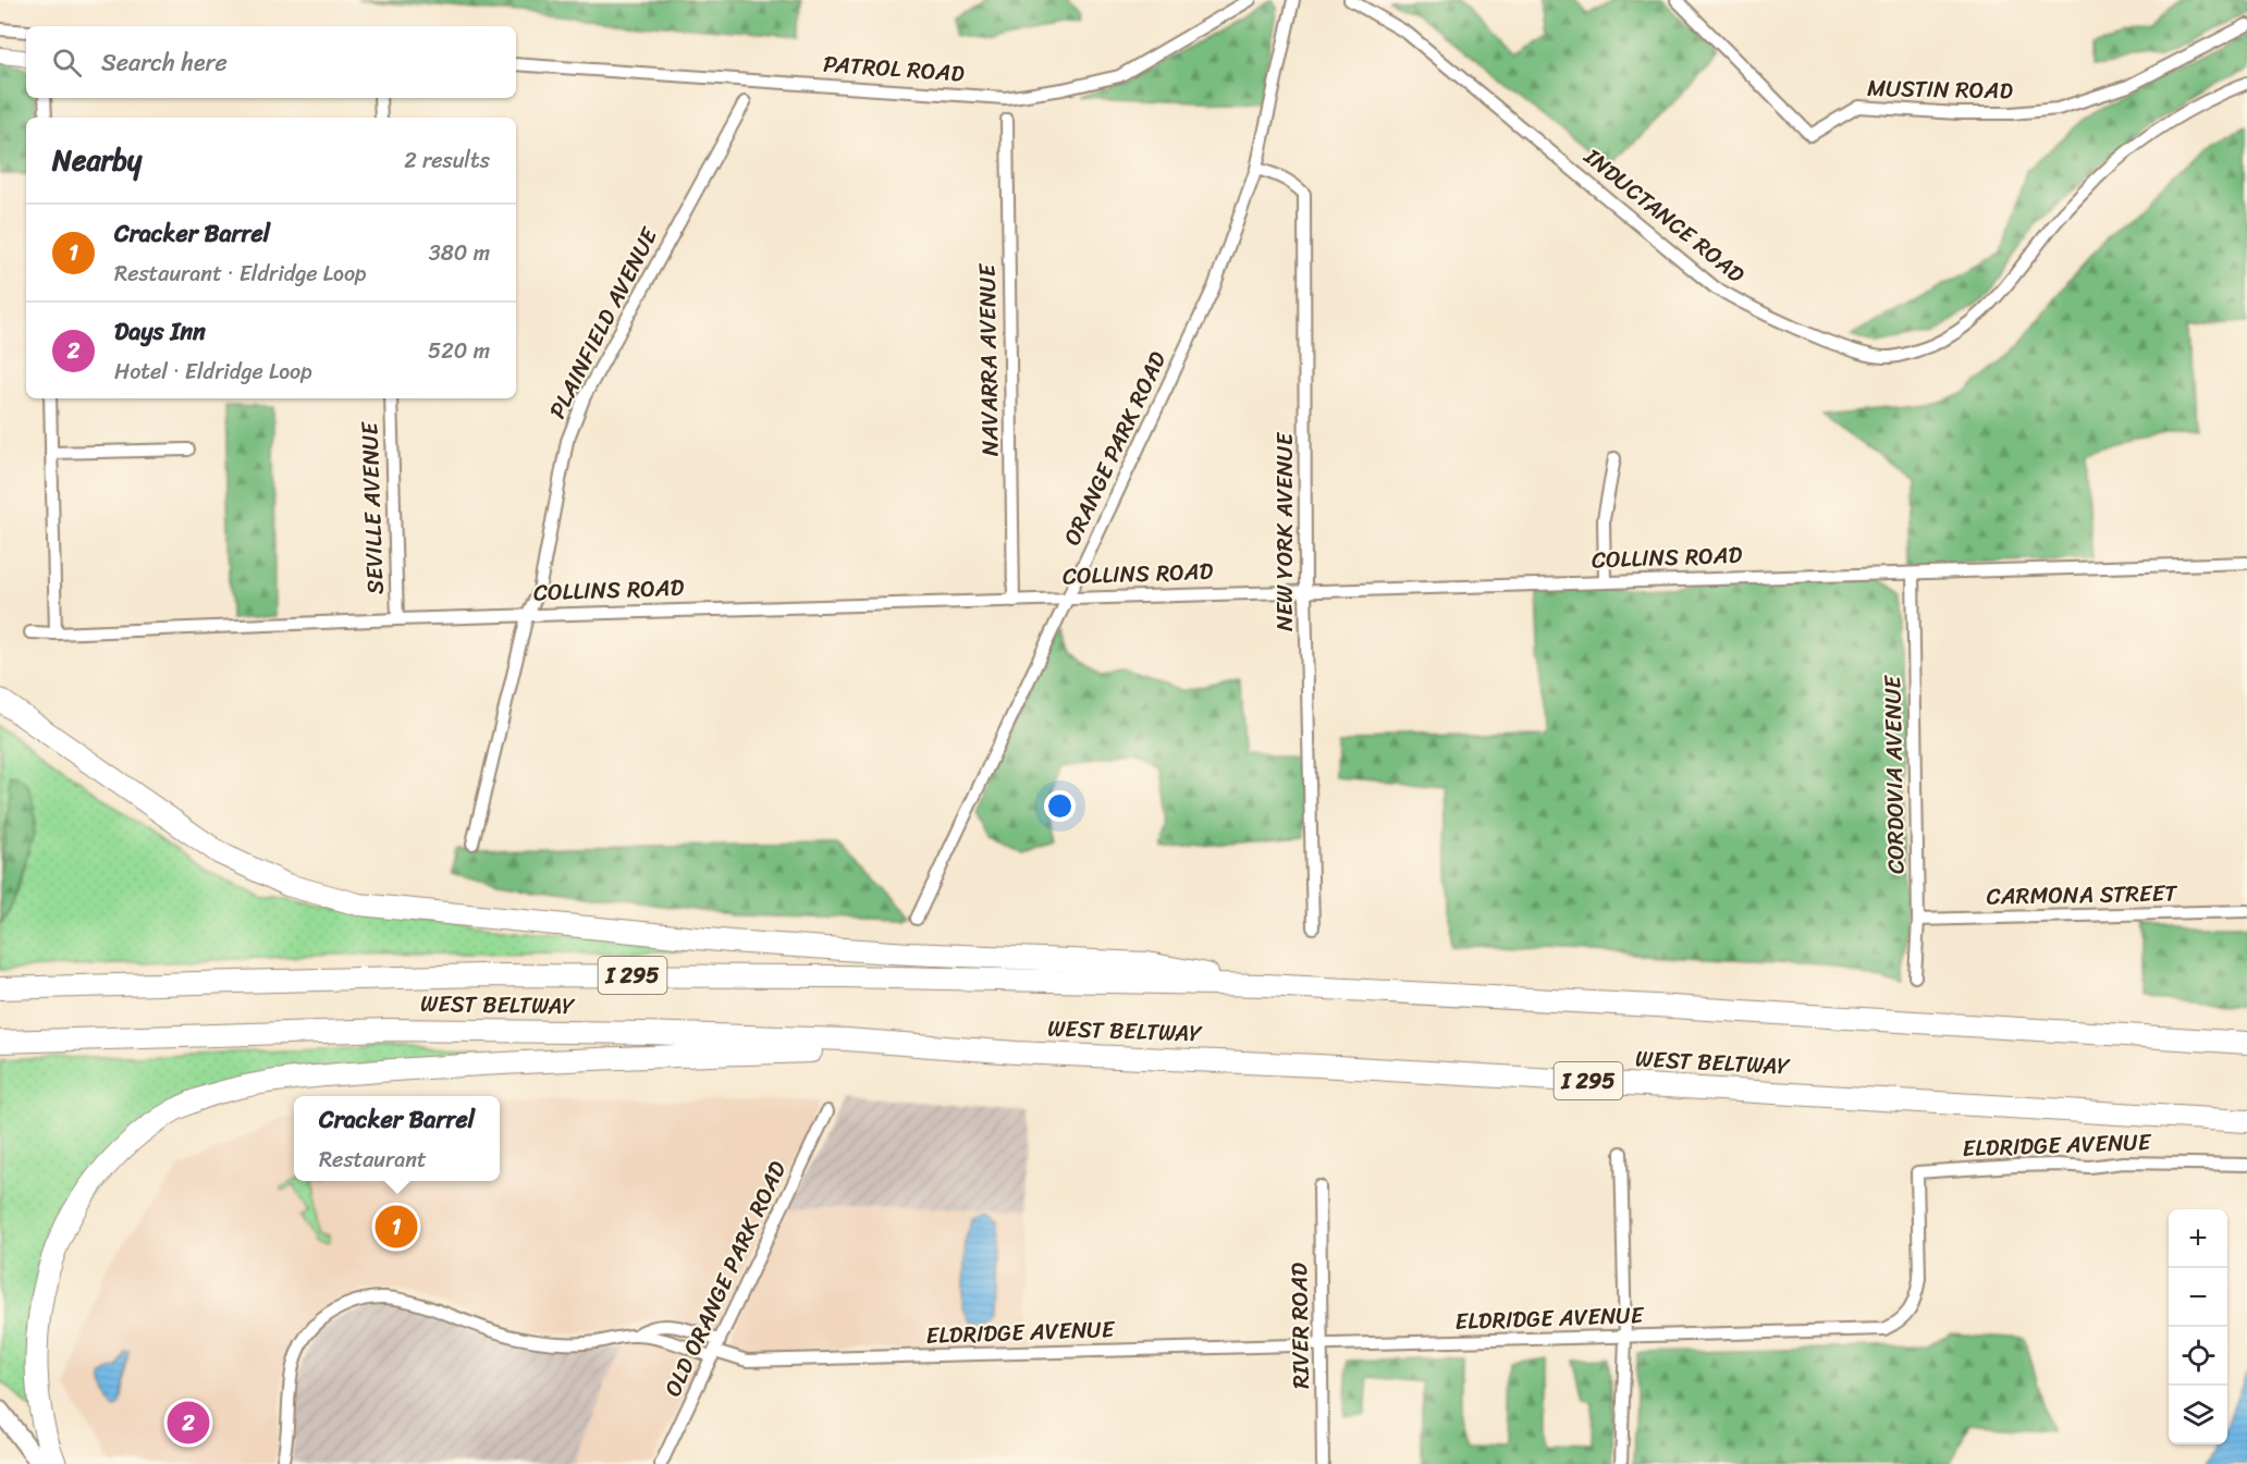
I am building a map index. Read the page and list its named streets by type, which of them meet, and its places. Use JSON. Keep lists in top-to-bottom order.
{
  "streets": {
    "highway": ["I 295", "WEST BELTWAY"],
    "street": [
      "PATROL ROAD",
      "MUSTIN ROAD",
      "INDUCTANCE ROAD",
      "PLAINFIELD AVENUE",
      "NAVARRA AVENUE",
      "ORANGE PARK ROAD",
      "SEVILLE AVENUE",
      "NEW YORK AVENUE",
      "COLLINS ROAD",
      "CORDOVIA AVENUE",
      "CARMONA STREET",
      "ELDRIDGE AVENUE",
      "OLD ORANGE PARK ROAD",
      "RIVER ROAD"
    ]
  },
  "crossings": [
    ["PLAINFIELD AVENUE", "COLLINS ROAD"],
    ["NAVARRA AVENUE", "COLLINS ROAD"],
    ["ORANGE PARK ROAD", "NEW YORK AVENUE"],
    ["ORANGE PARK ROAD", "COLLINS ROAD"],
    ["SEVILLE AVENUE", "COLLINS ROAD"],
    ["NEW YORK AVENUE", "COLLINS ROAD"],
    ["COLLINS ROAD", "CORDOVIA AVENUE"],
    ["CORDOVIA AVENUE", "CARMONA STREET"],
    ["ELDRIDGE AVENUE", "OLD ORANGE PARK ROAD"],
    ["ELDRIDGE AVENUE", "RIVER ROAD"]
  ],
  "page": {
    "search": "Search here",
    "heading": ["Nearby", "2 results"],
    "list": [
      {
        "mark": "1",
        "name": "Cracker Barrel",
        "note": "Restaurant · Eldridge Loop",
        "value": "380 m"
      },
      {
        "mark": "2",
        "name": "Days Inn",
        "note": "Hotel · Eldridge Loop",
        "value": "520 m"
      }
    ],
    "popup": ["Cracker Barrel", "Restaurant"],
    "pins": ["1", "2"],
    "map_buttons": ["+", "−"]
  }
}
